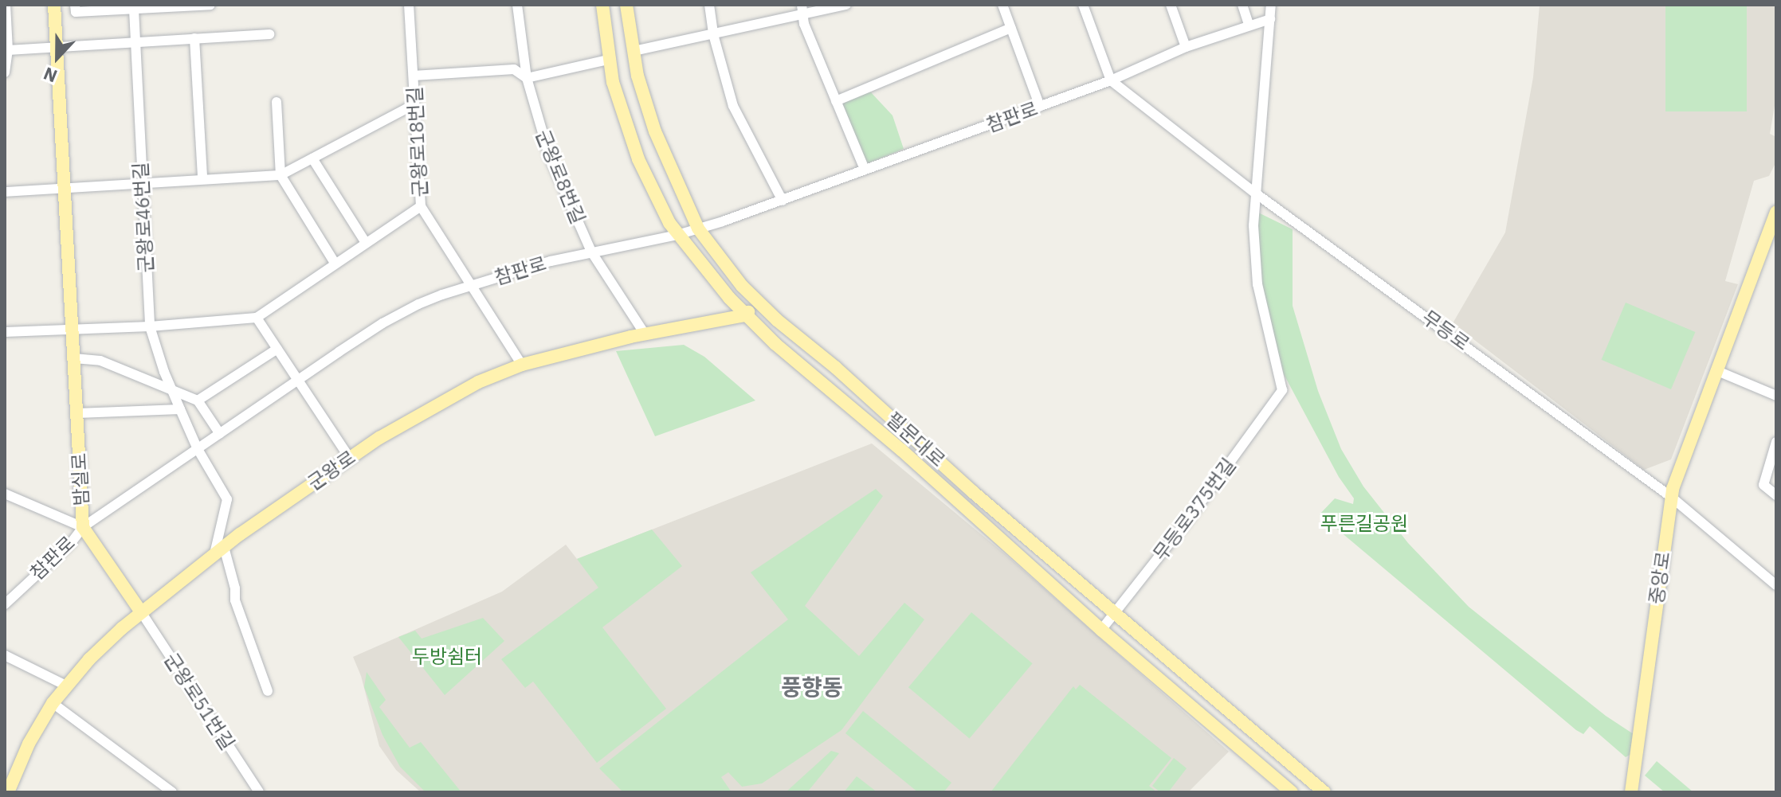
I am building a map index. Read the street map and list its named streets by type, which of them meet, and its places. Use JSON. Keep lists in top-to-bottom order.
{
  "streets": {
    "main road": [
      "필문대로",
      "군왕로",
      "밤실로",
      "중앙로"
    ],
    "street": [
      "참판로",
      "군왕로18번길",
      "군왕로8번길",
      "군왕로46번길",
      "무등로",
      "무등로375번길",
      "군왕로51번길"
    ]
  },
  "crossings": [
    ["참판로", "군왕로18번길"],
    ["참판로", "군왕로8번길"],
    ["참판로", "군왕로46번길"],
    ["참판로", "무등로"],
    ["참판로", "필문대로"],
    ["참판로", "밤실로"],
    ["군왕로18번길", "군왕로"],
    ["군왕로8번길", "군왕로"],
    ["군왕로46번길", "군왕로"],
    ["무등로", "무등로375번길"],
    ["무등로", "중앙로"],
    ["필문대로", "군왕로"],
    ["필문대로", "무등로375번길"],
    ["군왕로", "밤실로"],
    ["군왕로", "군왕로51번길"],
    ["밤실로", "군왕로51번길"]
  ],
  "districts": ["풍향동"],
  "parks": ["푸른길공원", "두방쉼터"],
  "north": "bottom"
}
